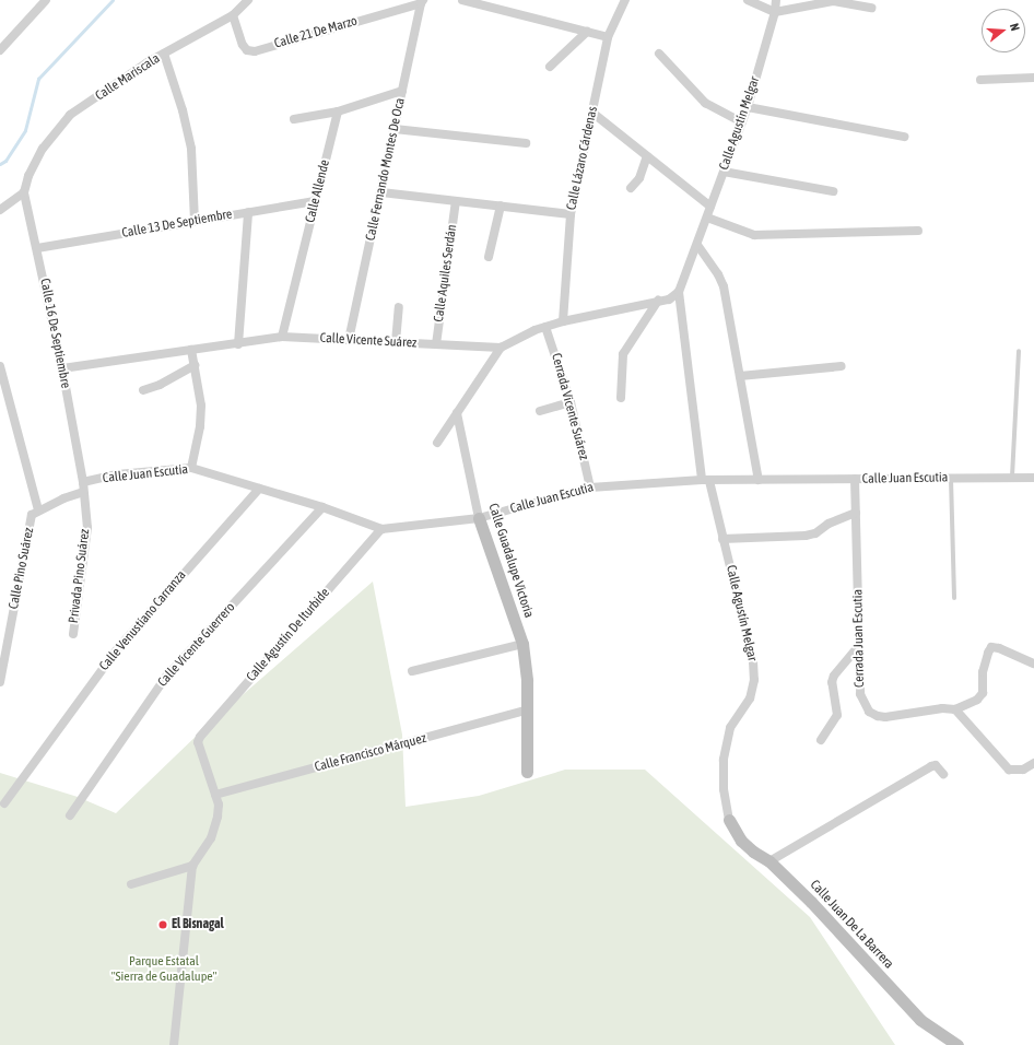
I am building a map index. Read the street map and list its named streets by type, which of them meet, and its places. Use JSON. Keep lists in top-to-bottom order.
{
  "streets": {
    "street": [
      "Calle 21 De Marzo",
      "Calle Mariscala",
      "Calle Agustín Melgar",
      "Calle Lázaro Cárdenas",
      "Calle Fernando Montes De Oca",
      "Calle Allende",
      "Calle 13 De Septiembre",
      "Calle Aquiles Serdán",
      "Calle 16 De Septiembre",
      "Calle Vicente Suárez",
      "Cerrada Vicente Suárez",
      "Calle Juan Escutia",
      "Calle Guadalupe Victoria",
      "Calle Pino Suárez",
      "Privada Pino Suárez",
      "Calle Venustiano Carranza",
      "Calle Agustín De Iturbide",
      "Cerrada Juan Escutia",
      "Calle Vicente Guerrero",
      "Calle Francisco Márquez",
      "Calle Juan De La Barrera"
    ]
  },
  "crossings": [
    ["Calle 21 De Marzo", "Calle Mariscala"],
    ["Calle 21 De Marzo", "Calle Fernando Montes De Oca"],
    ["Calle Mariscala", "Calle 16 De Septiembre"],
    ["Calle Agustín Melgar", "Calle Juan Escutia"],
    ["Calle Agustín Melgar", "Calle Juan De La Barrera"],
    ["Calle Fernando Montes De Oca", "Calle Vicente Suárez"],
    ["Calle Allende", "Calle 13 De Septiembre"],
    ["Calle Allende", "Calle Vicente Suárez"],
    ["Calle 13 De Septiembre", "Calle 16 De Septiembre"],
    ["Calle Aquiles Serdán", "Calle Vicente Suárez"],
    ["Calle 16 De Septiembre", "Calle Vicente Suárez"],
    ["Calle 16 De Septiembre", "Calle Juan Escutia"],
    ["Calle 16 De Septiembre", "Calle Pino Suárez"],
    ["Calle 16 De Septiembre", "Privada Pino Suárez"],
    ["Cerrada Vicente Suárez", "Calle Juan Escutia"],
    ["Calle Juan Escutia", "Calle Guadalupe Victoria"],
    ["Calle Juan Escutia", "Calle Pino Suárez"],
    ["Calle Juan Escutia", "Privada Pino Suárez"],
    ["Calle Juan Escutia", "Calle Venustiano Carranza"],
    ["Calle Juan Escutia", "Calle Agustín De Iturbide"],
    ["Calle Juan Escutia", "Cerrada Juan Escutia"],
    ["Calle Juan Escutia", "Calle Vicente Guerrero"],
    ["Calle Guadalupe Victoria", "Calle Francisco Márquez"],
    ["Calle Pino Suárez", "Privada Pino Suárez"],
    ["Calle Agustín De Iturbide", "Calle Francisco Márquez"]
  ],
  "parks": ["Parque Estatal \"Sierra de Guadalupe\""],
  "places": ["El Bisnagal"],
  "north": "right"
}
